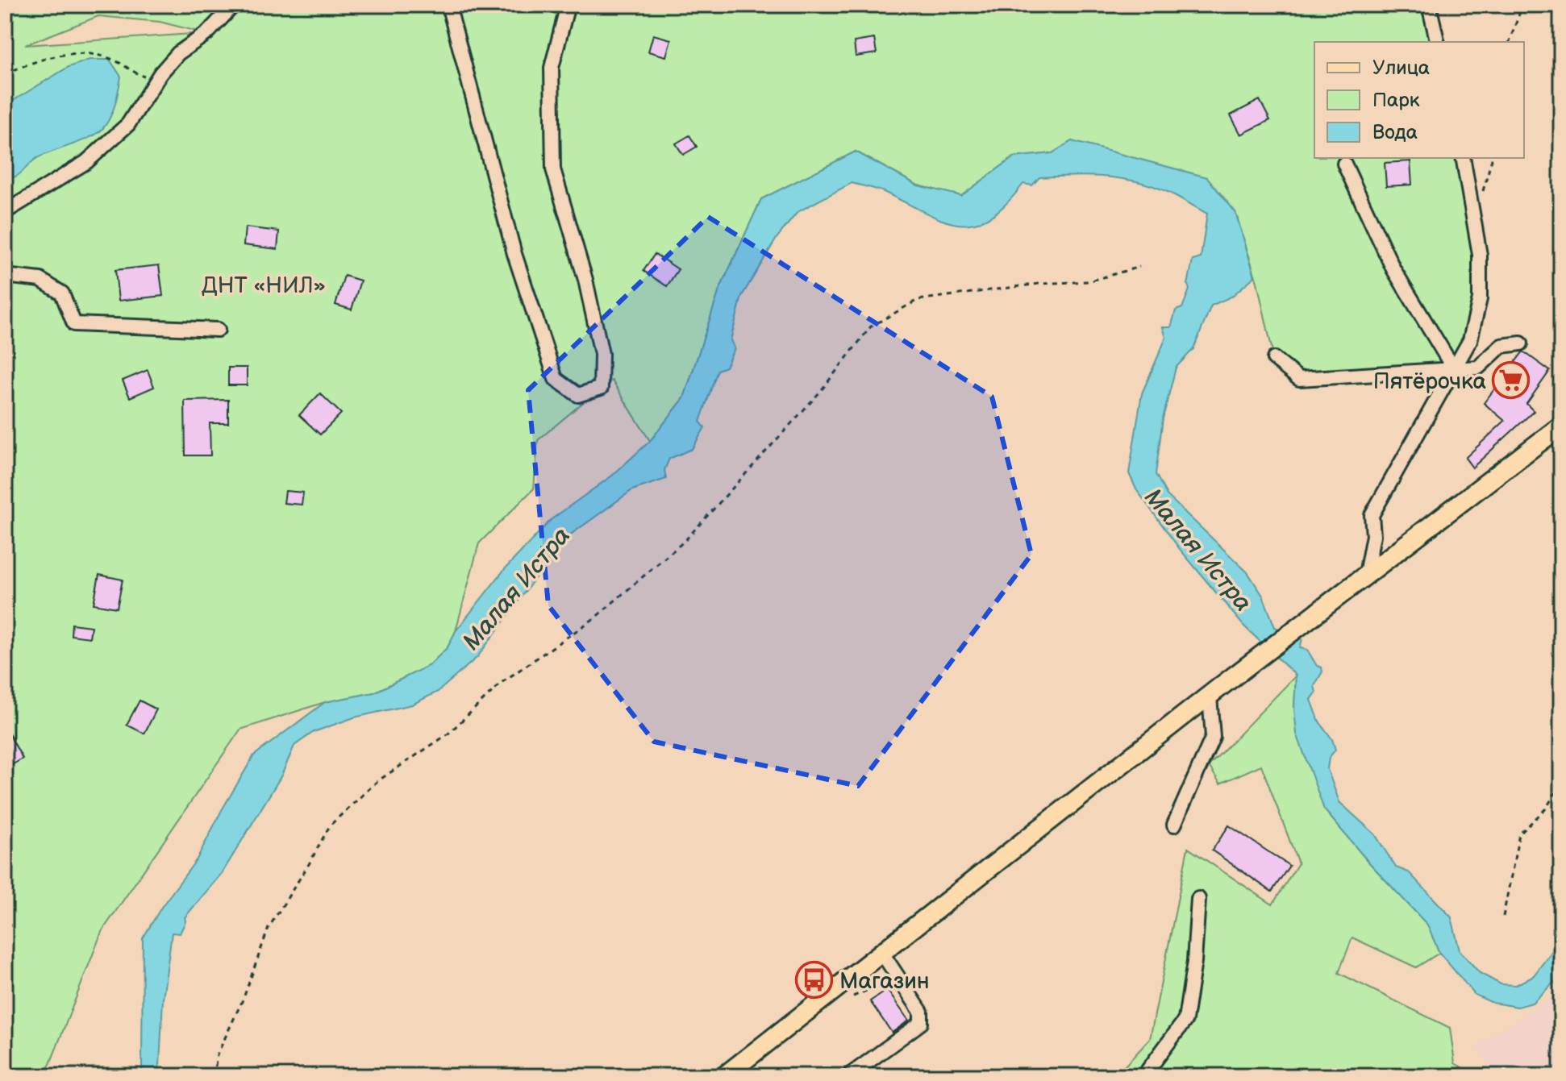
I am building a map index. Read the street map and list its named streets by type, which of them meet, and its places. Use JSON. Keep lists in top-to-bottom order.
{
  "water": ["Малая Истра"],
  "parks": ["ДНТ «НИЛ»"],
  "places": {
    "supermarket": ["Пятёрочка"],
    "bus stop": ["Магазин"]
  },
  "legend": ["Улица", "Парк", "Вода"]
}
